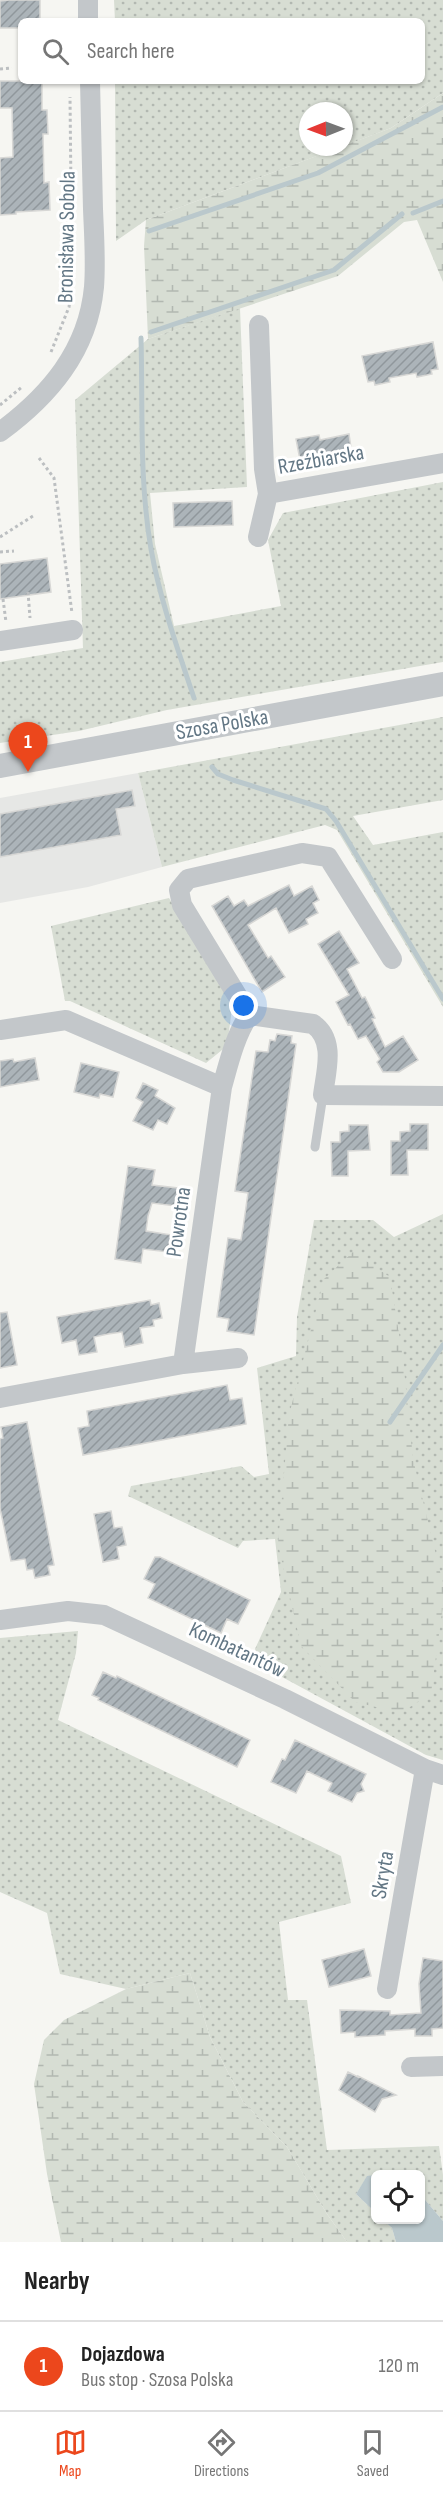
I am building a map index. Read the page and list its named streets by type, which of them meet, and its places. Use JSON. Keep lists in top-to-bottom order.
{
  "streets": {
    "street": [
      "Bronisława Sobola",
      "Rzeźbiarska",
      "Szosa Polska",
      "Powrotna",
      "Kombatantów",
      "Skryta"
    ]
  },
  "crossings": [
    ["Kombatantów", "Skryta"]
  ],
  "north": "left",
  "page": {
    "search": "Search here",
    "pins": "1",
    "heading": "Nearby",
    "list": [
      {
        "mark": "1",
        "name": "Dojazdowa",
        "note": "Bus stop · Szosa Polska",
        "value": "120 m"
      }
    ],
    "nav": ["Map", "Directions", "Saved"]
  }
}
